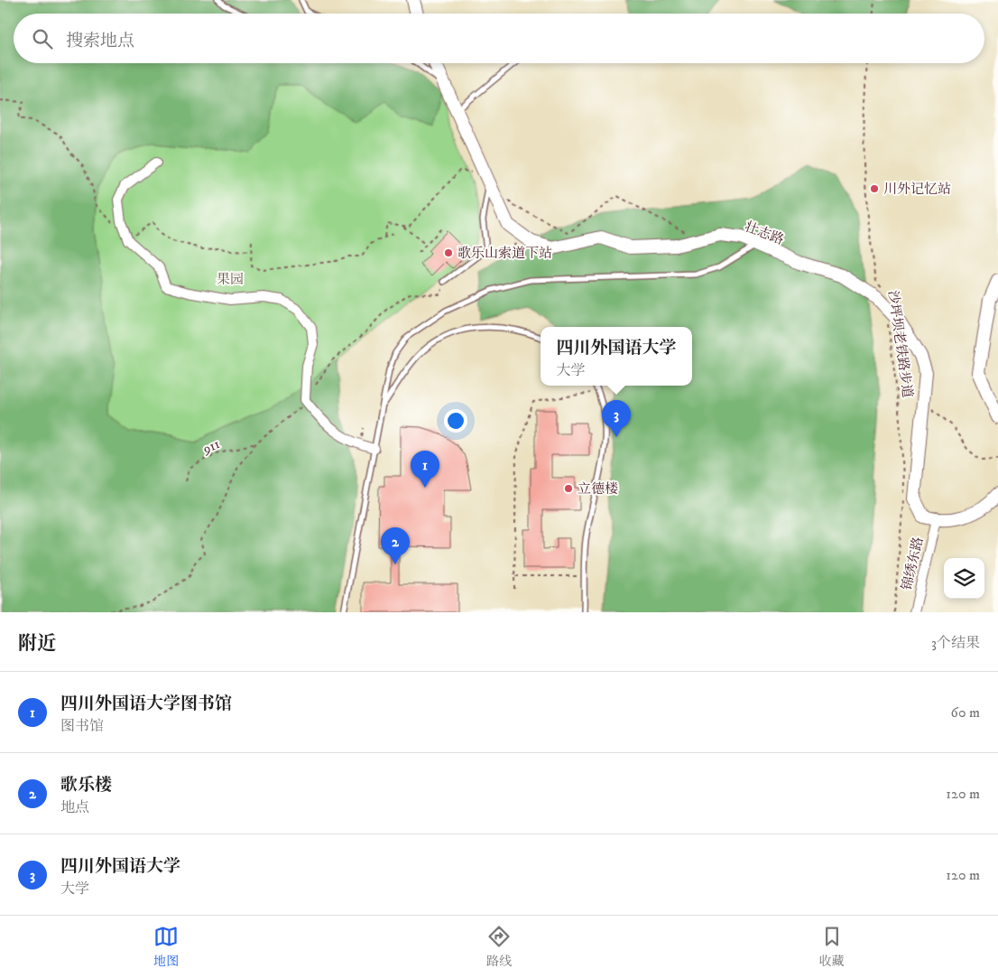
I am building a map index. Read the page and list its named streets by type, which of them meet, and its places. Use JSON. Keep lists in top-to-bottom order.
{
  "streets": {
    "street": ["壮志路", "锦绣东路"],
    "path": ["沙坪坝老铁路步道", "911"]
  },
  "crossings": [
    ["壮志路", "沙坪坝老铁路步道"],
    ["壮志路", "锦绣东路"]
  ],
  "parks": ["果园"],
  "places": ["川外记忆站", "歌乐山索道下站", "立德楼"],
  "page": {
    "search": "搜索地点",
    "popup": ["四川外国语大学", "大学"],
    "pins": ["3", "1", "2"],
    "heading": ["附近", "3个结果"],
    "list": [
      {
        "mark": "1",
        "name": "四川外国语大学图书馆",
        "note": "图书馆",
        "value": "60 m"
      },
      {
        "mark": "2",
        "name": "歌乐楼",
        "note": "地点",
        "value": "120 m"
      },
      {
        "mark": "3",
        "name": "四川外国语大学",
        "note": "大学",
        "value": "120 m"
      }
    ],
    "nav": ["地图", "路线", "收藏"]
  }
}
